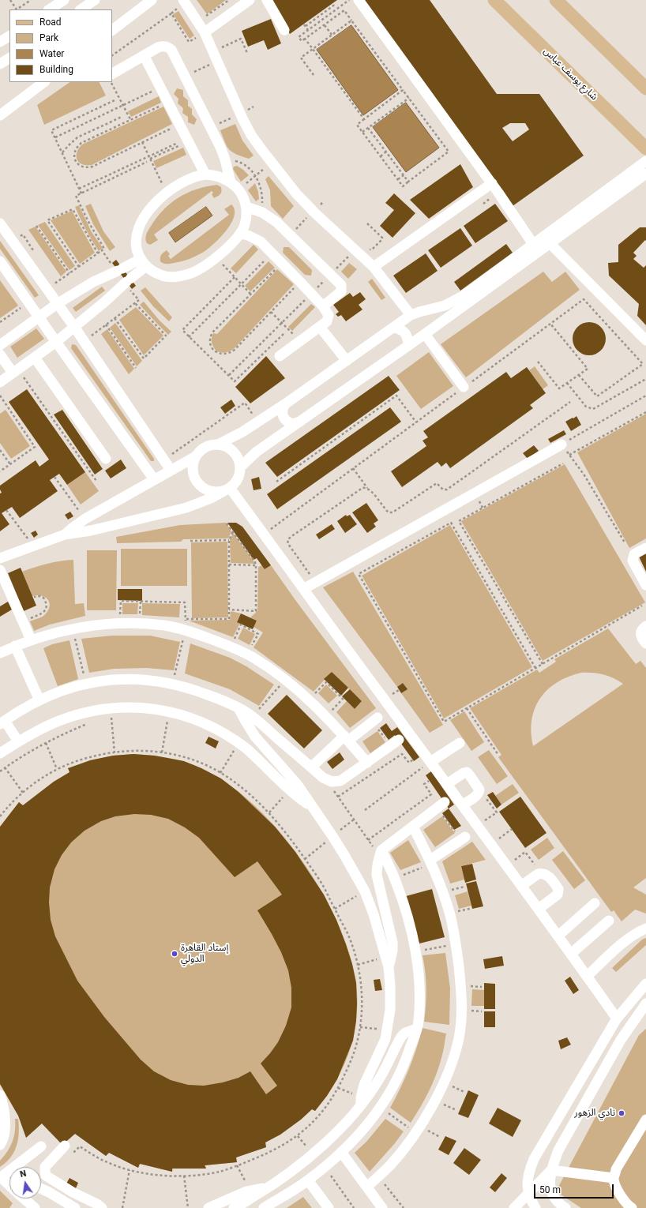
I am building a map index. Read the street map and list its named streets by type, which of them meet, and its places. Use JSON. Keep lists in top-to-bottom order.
{
  "streets": {
    "main road": ["شارع يوسف عباس"]
  },
  "places": ["إستاد القاهرة الدولي", "نادي الزهور"],
  "legend": [
    "Road",
    "Park",
    "Water",
    "Building"
  ],
  "scale_bar": "50 m",
  "north": "top"
}
